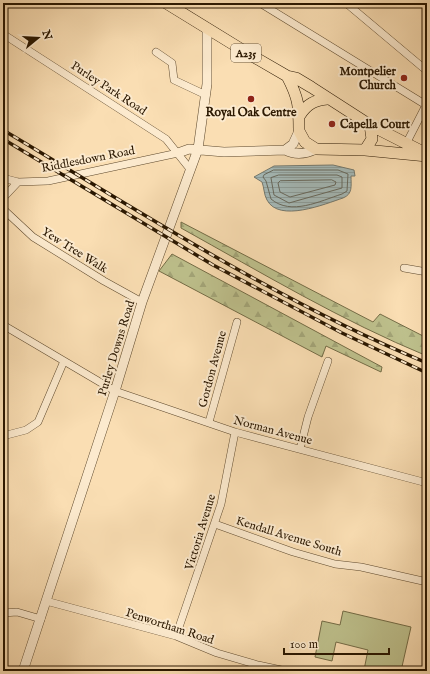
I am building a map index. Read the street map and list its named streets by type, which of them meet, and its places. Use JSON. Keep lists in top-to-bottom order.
{
  "streets": {
    "main road": ["A235"],
    "street": [
      "Purley Park Road",
      "Riddlesdown Road",
      "Yew Tree Walk",
      "Purley Downs Road",
      "Gordon Avenue",
      "Norman Avenue",
      "Victoria Avenue",
      "Kendall Avenue South",
      "Penwortham Road"
    ]
  },
  "crossings": [
    ["A235", "Purley Downs Road"],
    ["Purley Park Road", "Riddlesdown Road"],
    ["Riddlesdown Road", "Purley Downs Road"],
    ["Yew Tree Walk", "Purley Downs Road"],
    ["Purley Downs Road", "Norman Avenue"],
    ["Purley Downs Road", "Penwortham Road"],
    ["Gordon Avenue", "Norman Avenue"],
    ["Norman Avenue", "Victoria Avenue"],
    ["Victoria Avenue", "Kendall Avenue South"],
    ["Victoria Avenue", "Penwortham Road"]
  ],
  "places": ["Montpelier Church", "Royal Oak Centre", "Capella Court"],
  "scale_bar": "100 m",
  "north": "right"
}
